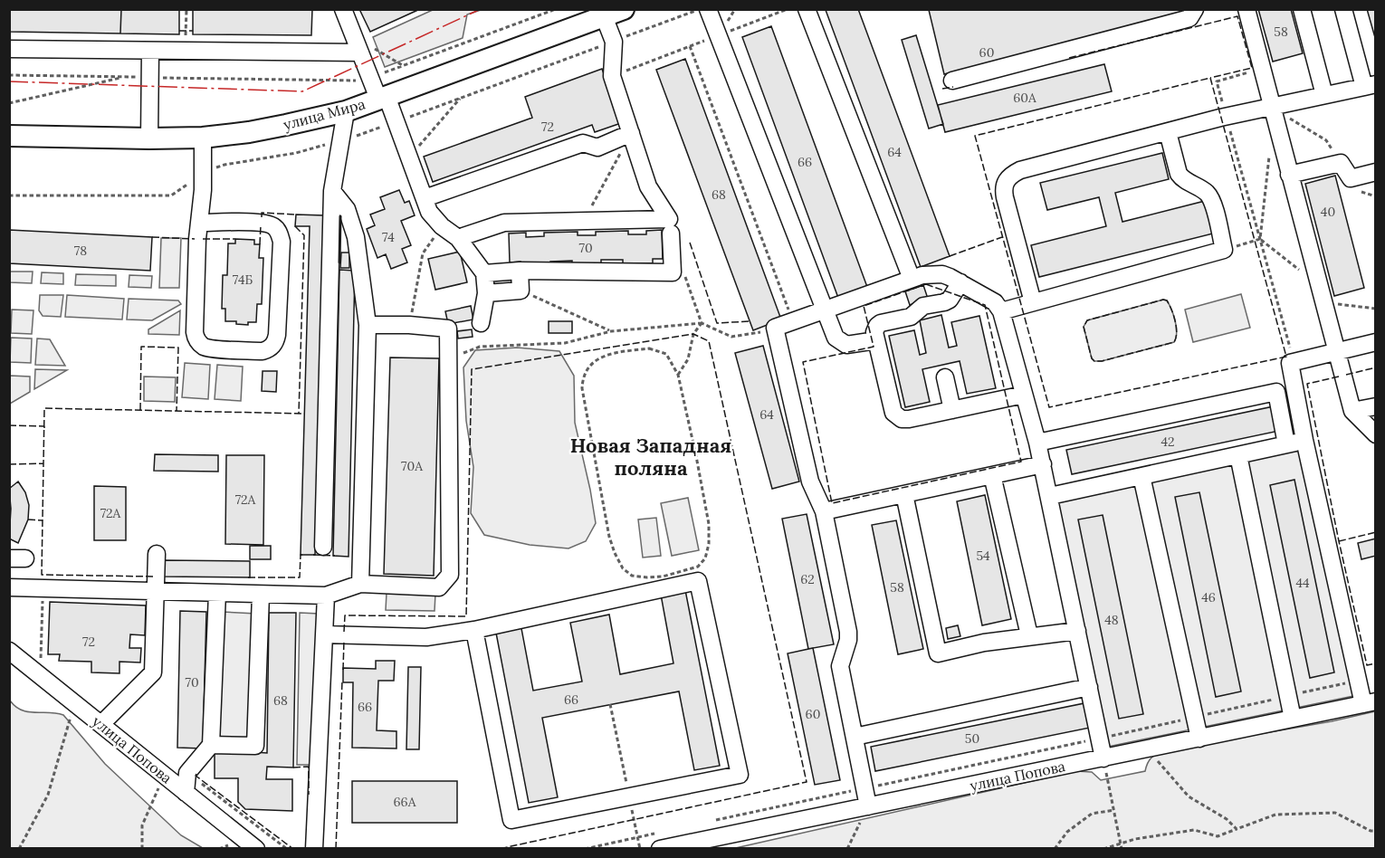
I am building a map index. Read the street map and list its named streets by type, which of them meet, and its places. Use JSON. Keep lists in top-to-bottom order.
{
  "streets": {
    "main road": ["улица Мира"],
    "street": ["улица Попова"]
  },
  "districts": ["Новая Западная поляна"],
  "house_numbers": [
    "58",
    "60",
    "60А",
    "72",
    "64",
    "66",
    "68",
    "40",
    "74",
    "70",
    "78",
    "74Б",
    "64",
    "42",
    "70А",
    "72А",
    "72А",
    "54",
    "62",
    "44",
    "58",
    "46",
    "48",
    "72",
    "70",
    "66",
    "68",
    "66",
    "60",
    "50",
    "66А"
  ]
}
